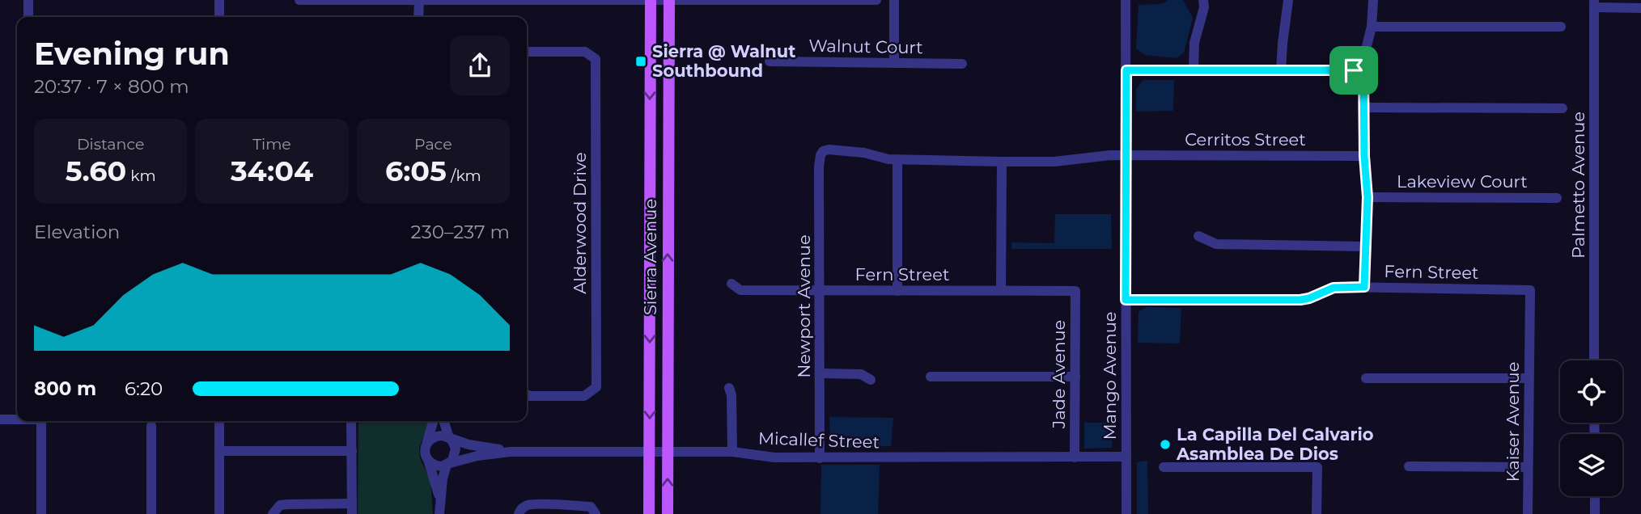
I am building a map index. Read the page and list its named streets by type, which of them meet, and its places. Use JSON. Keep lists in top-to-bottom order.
{
  "streets": {
    "main road": ["Sierra Avenue"],
    "street": [
      "Walnut Court",
      "Cerritos Street",
      "Lakeview Court",
      "Palmetto Avenue",
      "Alderwood Drive",
      "Fern Street",
      "Newport Avenue",
      "Jade Avenue",
      "Mango Avenue",
      "Kaiser Avenue",
      "Micallef Street"
    ]
  },
  "crossings": [
    ["Cerritos Street", "Newport Avenue"],
    ["Cerritos Street", "Mango Avenue"],
    ["Sierra Avenue", "Micallef Street"],
    ["Fern Street", "Newport Avenue"],
    ["Fern Street", "Jade Avenue"],
    ["Fern Street", "Mango Avenue"],
    ["Fern Street", "Kaiser Avenue"],
    ["Newport Avenue", "Micallef Street"],
    ["Jade Avenue", "Micallef Street"],
    ["Mango Avenue", "Micallef Street"]
  ],
  "places": {
    "transit": ["Sierra @ Walnut Southbound"],
    "other": ["La Capilla Del Calvario Asamblea De Dios"]
  },
  "page": {
    "heading": ["Evening run", "20:37 · 7 × 800 m"],
    "stats": [
      ["Distance", "5.60 km"],
      ["Time", "34:04"],
      ["Pace", "6:05 /km"]
    ],
    "chart": ["Elevation", "230–237 m"],
    "list": [
      {
        "name": "800 m",
        "note": "6:20"
      }
    ]
  }
}
